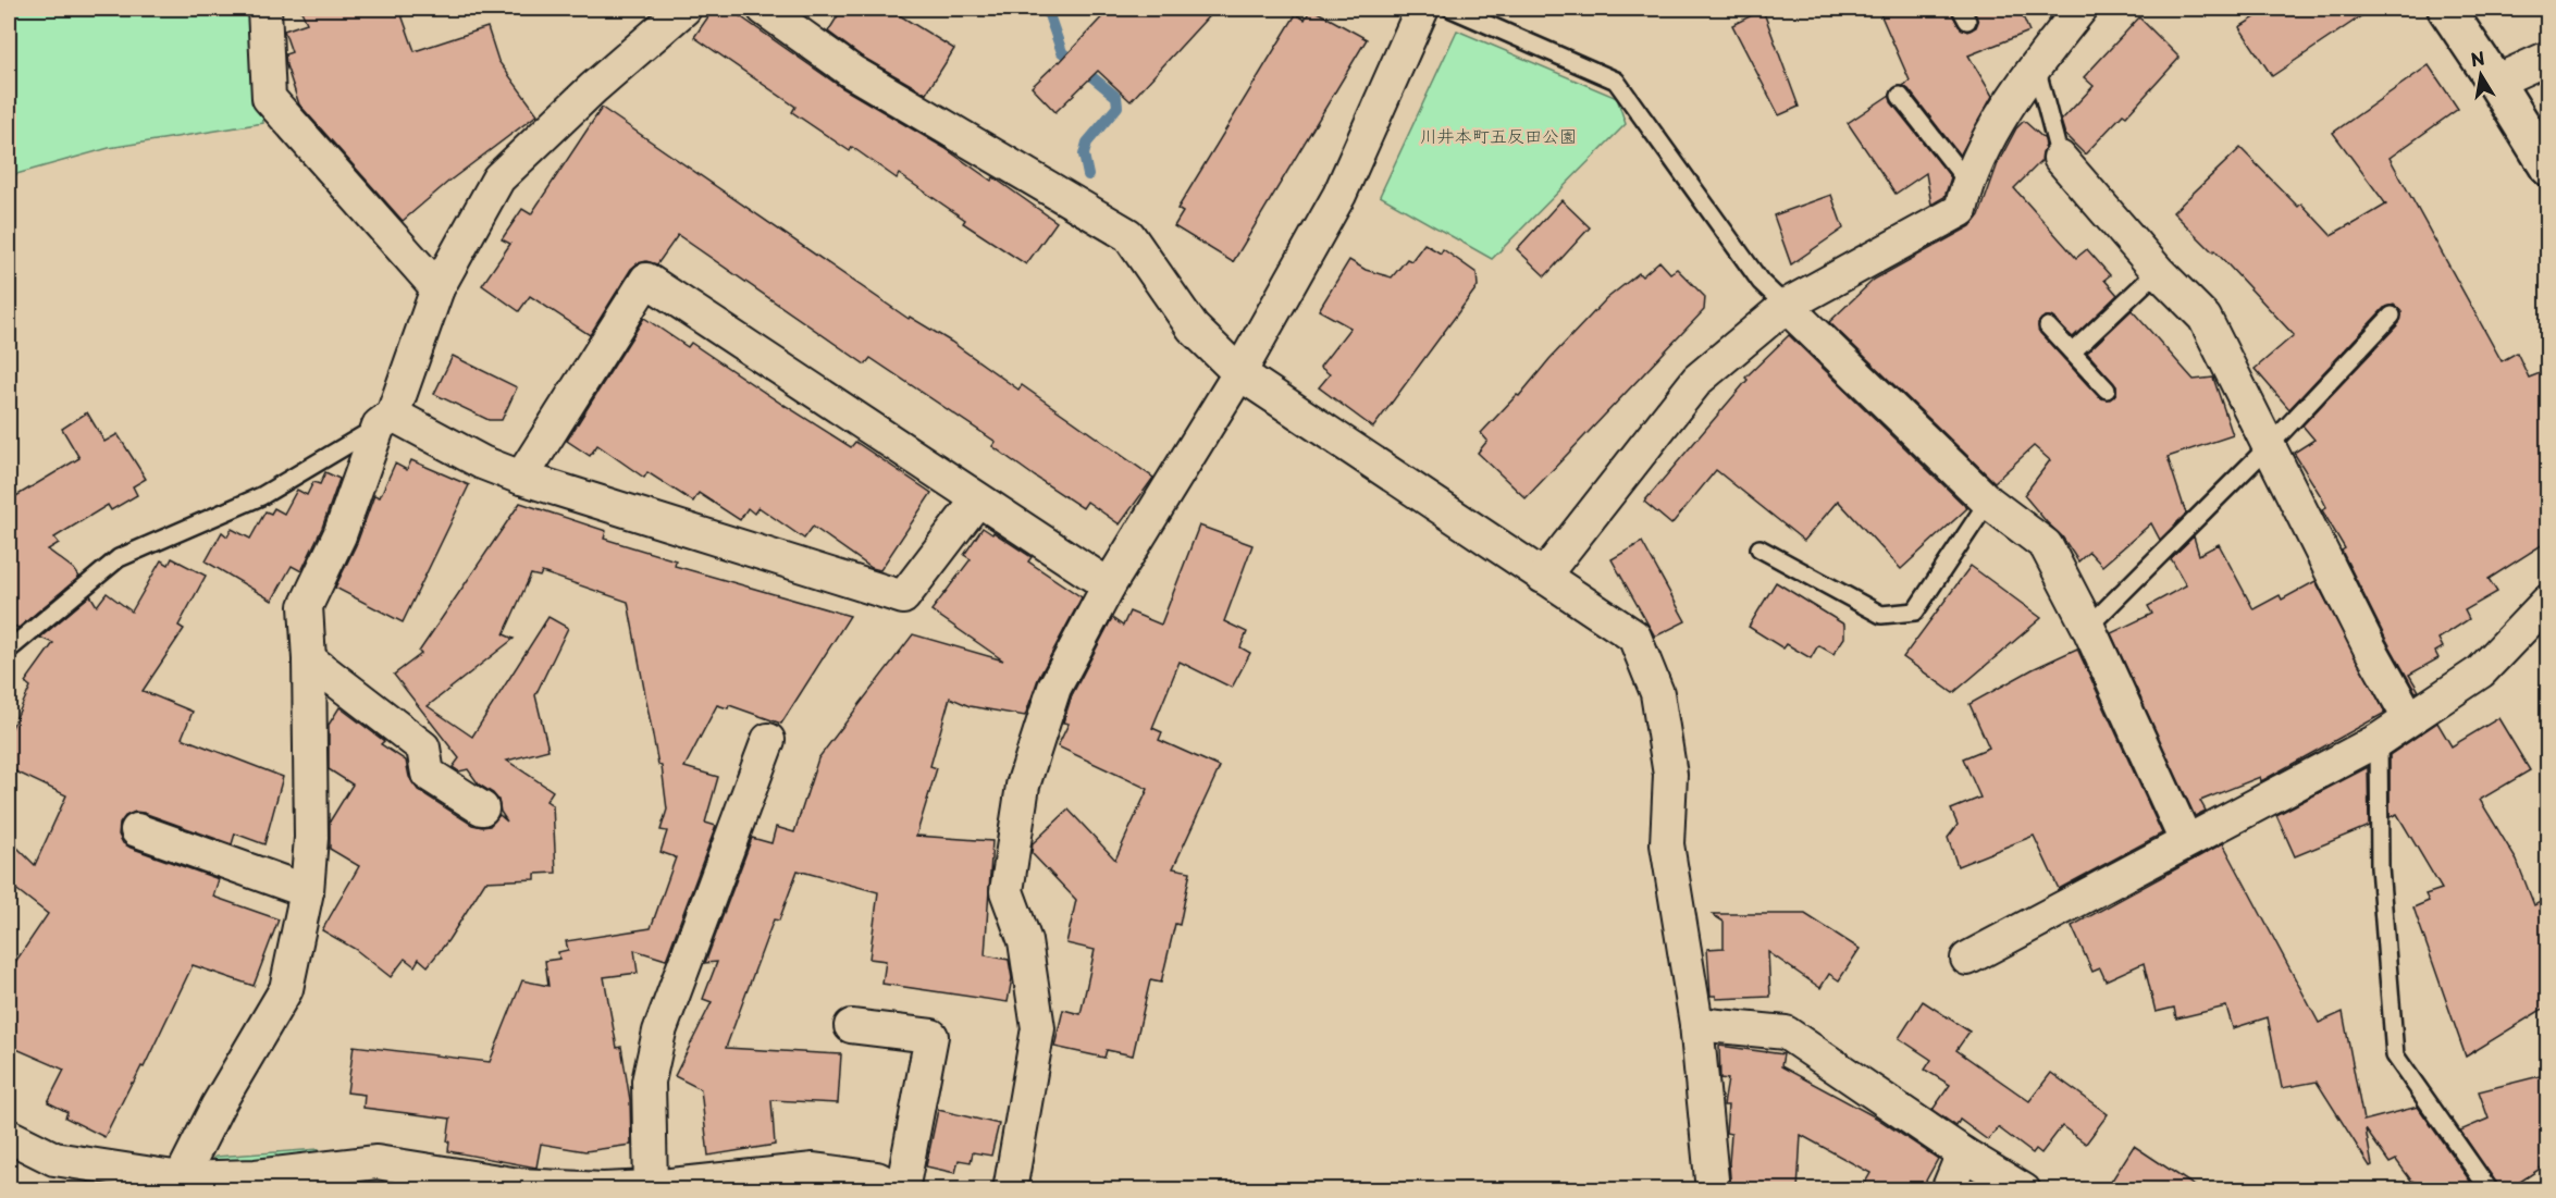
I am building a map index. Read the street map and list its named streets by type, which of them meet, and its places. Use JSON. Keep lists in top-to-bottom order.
{
  "parks": ["川井本町五反田公園"],
  "north": "top"
}
